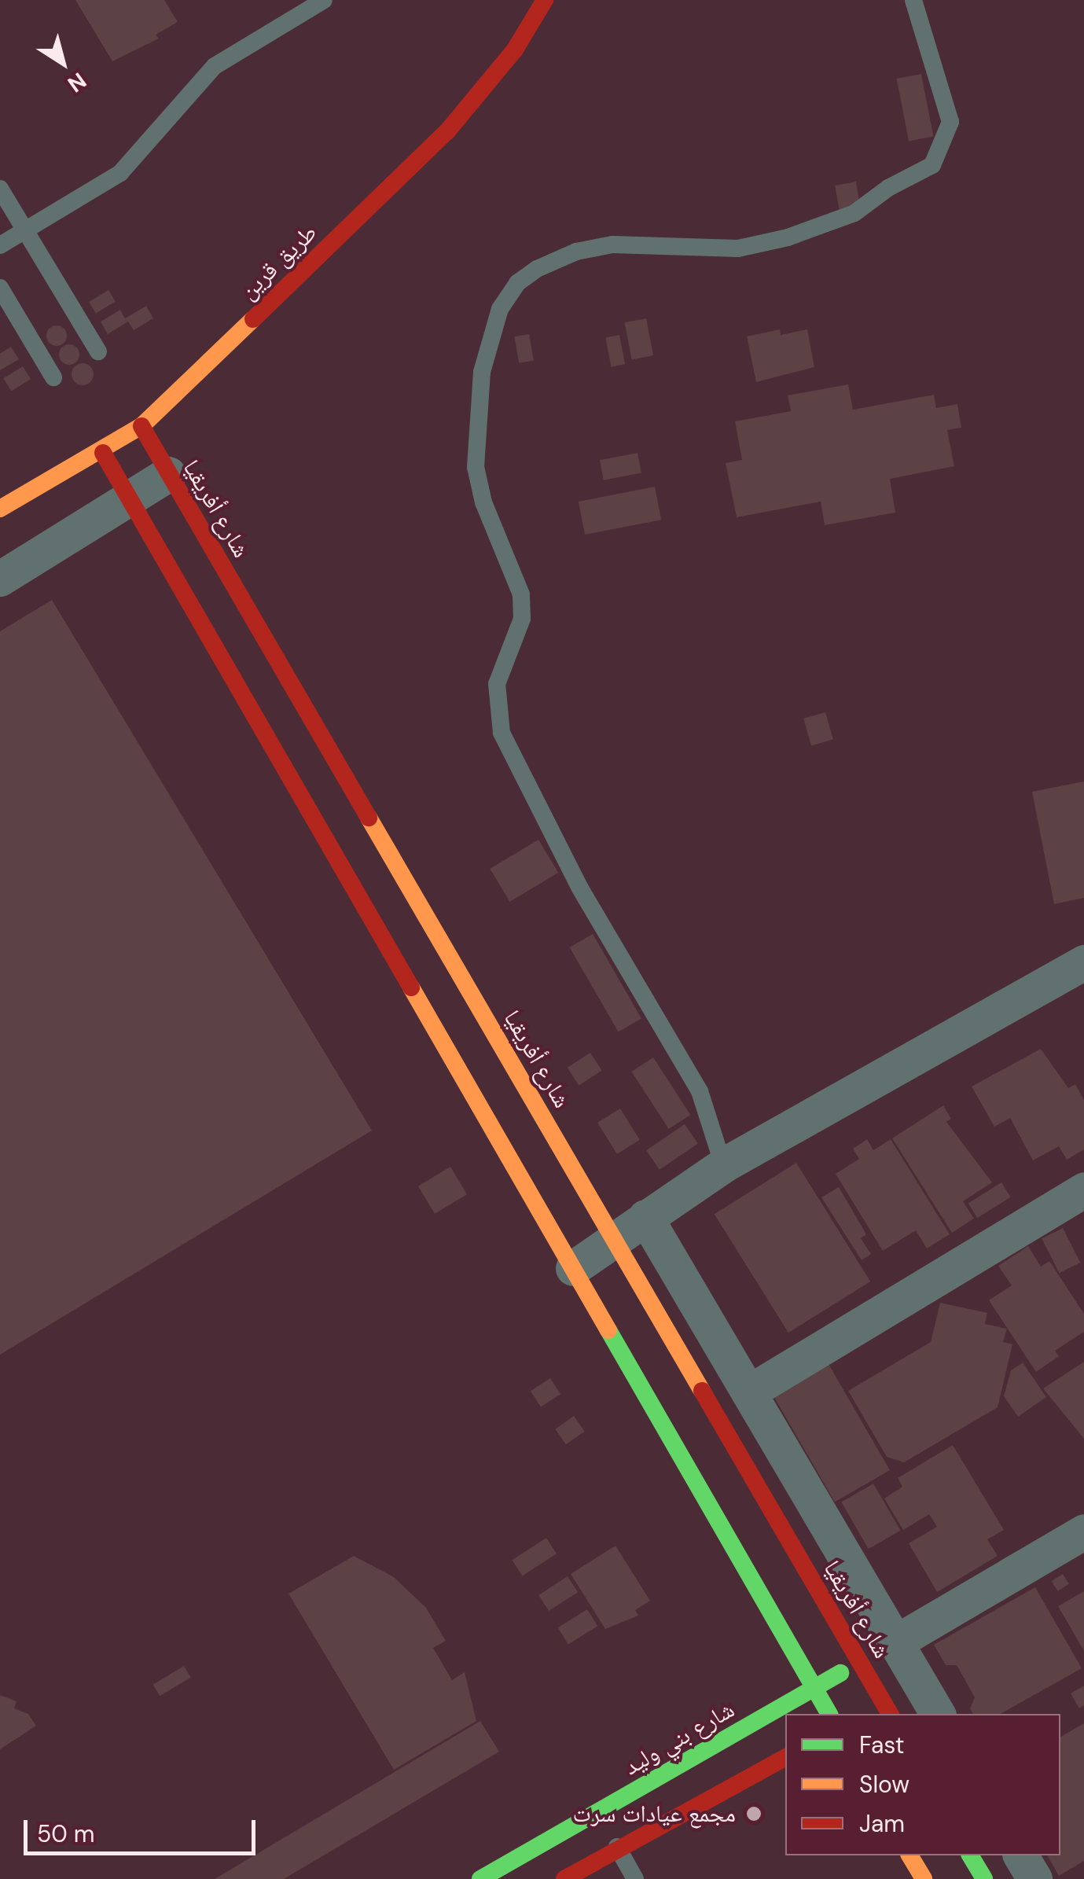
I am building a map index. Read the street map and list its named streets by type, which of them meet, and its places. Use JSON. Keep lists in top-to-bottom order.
{
  "streets": {
    "street": ["طريق قرين", "شارع أفريقيا", "شارع بني وليد"]
  },
  "crossings": [
    ["طريق قرين", "شارع أفريقيا"],
    ["شارع أفريقيا", "شارع بني وليد"]
  ],
  "places": ["مجمع عيادات سرت"],
  "legend": ["Fast", "Slow", "Jam"],
  "scale_bar": "50 m",
  "north": "bottom right"
}
